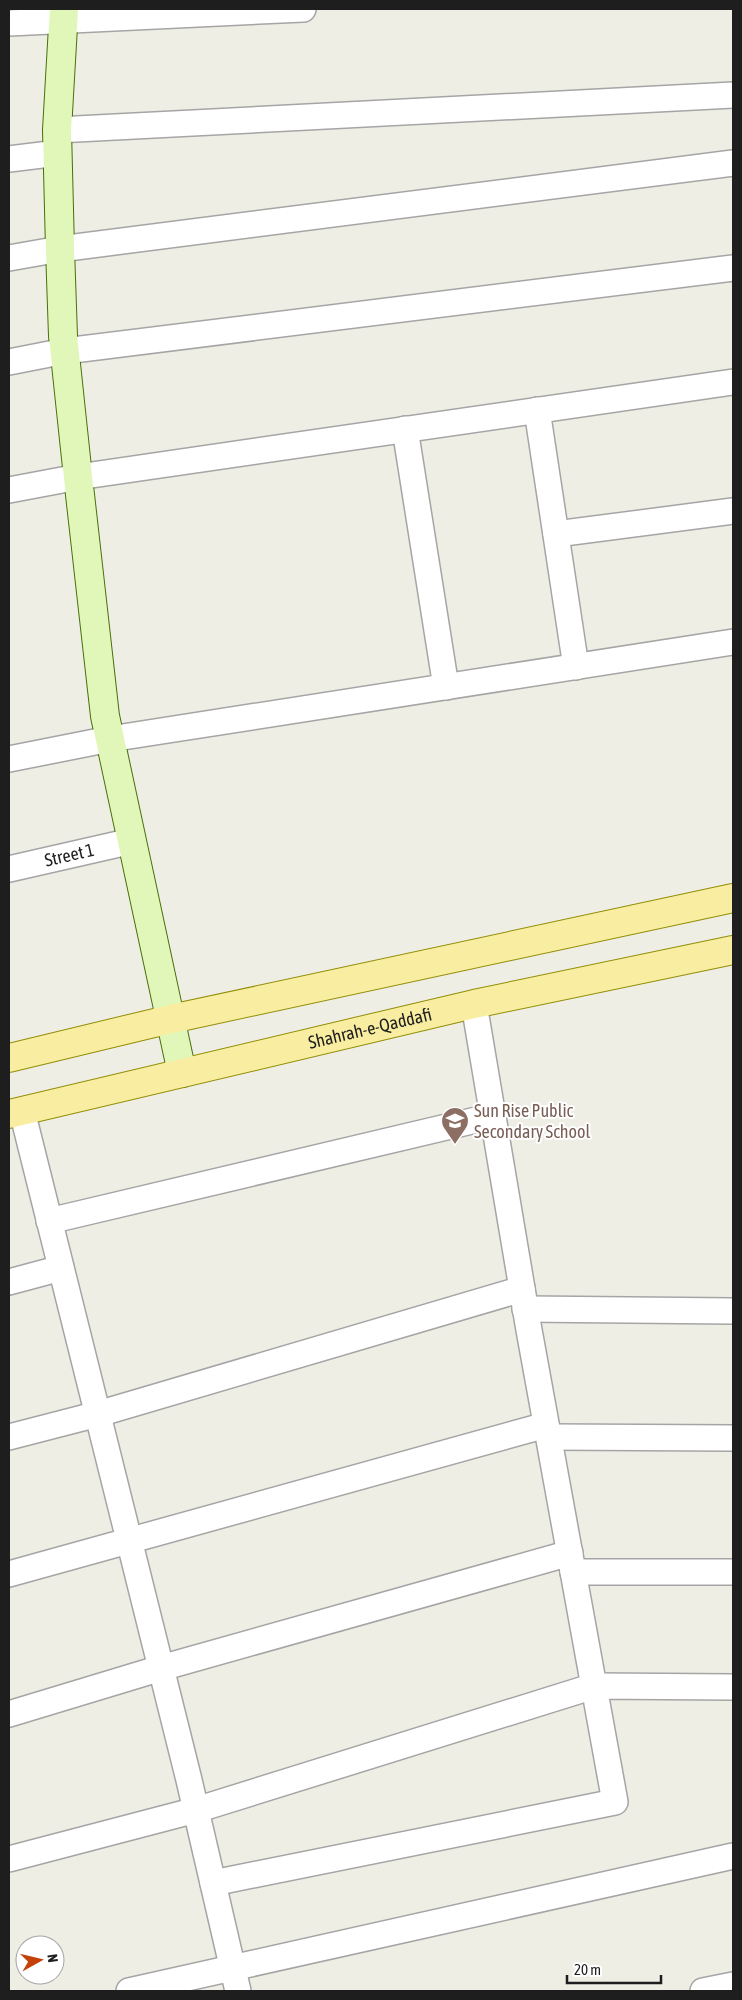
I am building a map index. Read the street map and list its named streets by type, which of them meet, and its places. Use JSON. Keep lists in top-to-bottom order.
{
  "streets": {
    "main road": ["Shahrah-e-Qaddafi"],
    "street": ["Street 1"]
  },
  "places": {
    "school or university": ["Sun Rise Public Secondary School"]
  },
  "scale_bar": "20 m",
  "north": "right"
}
